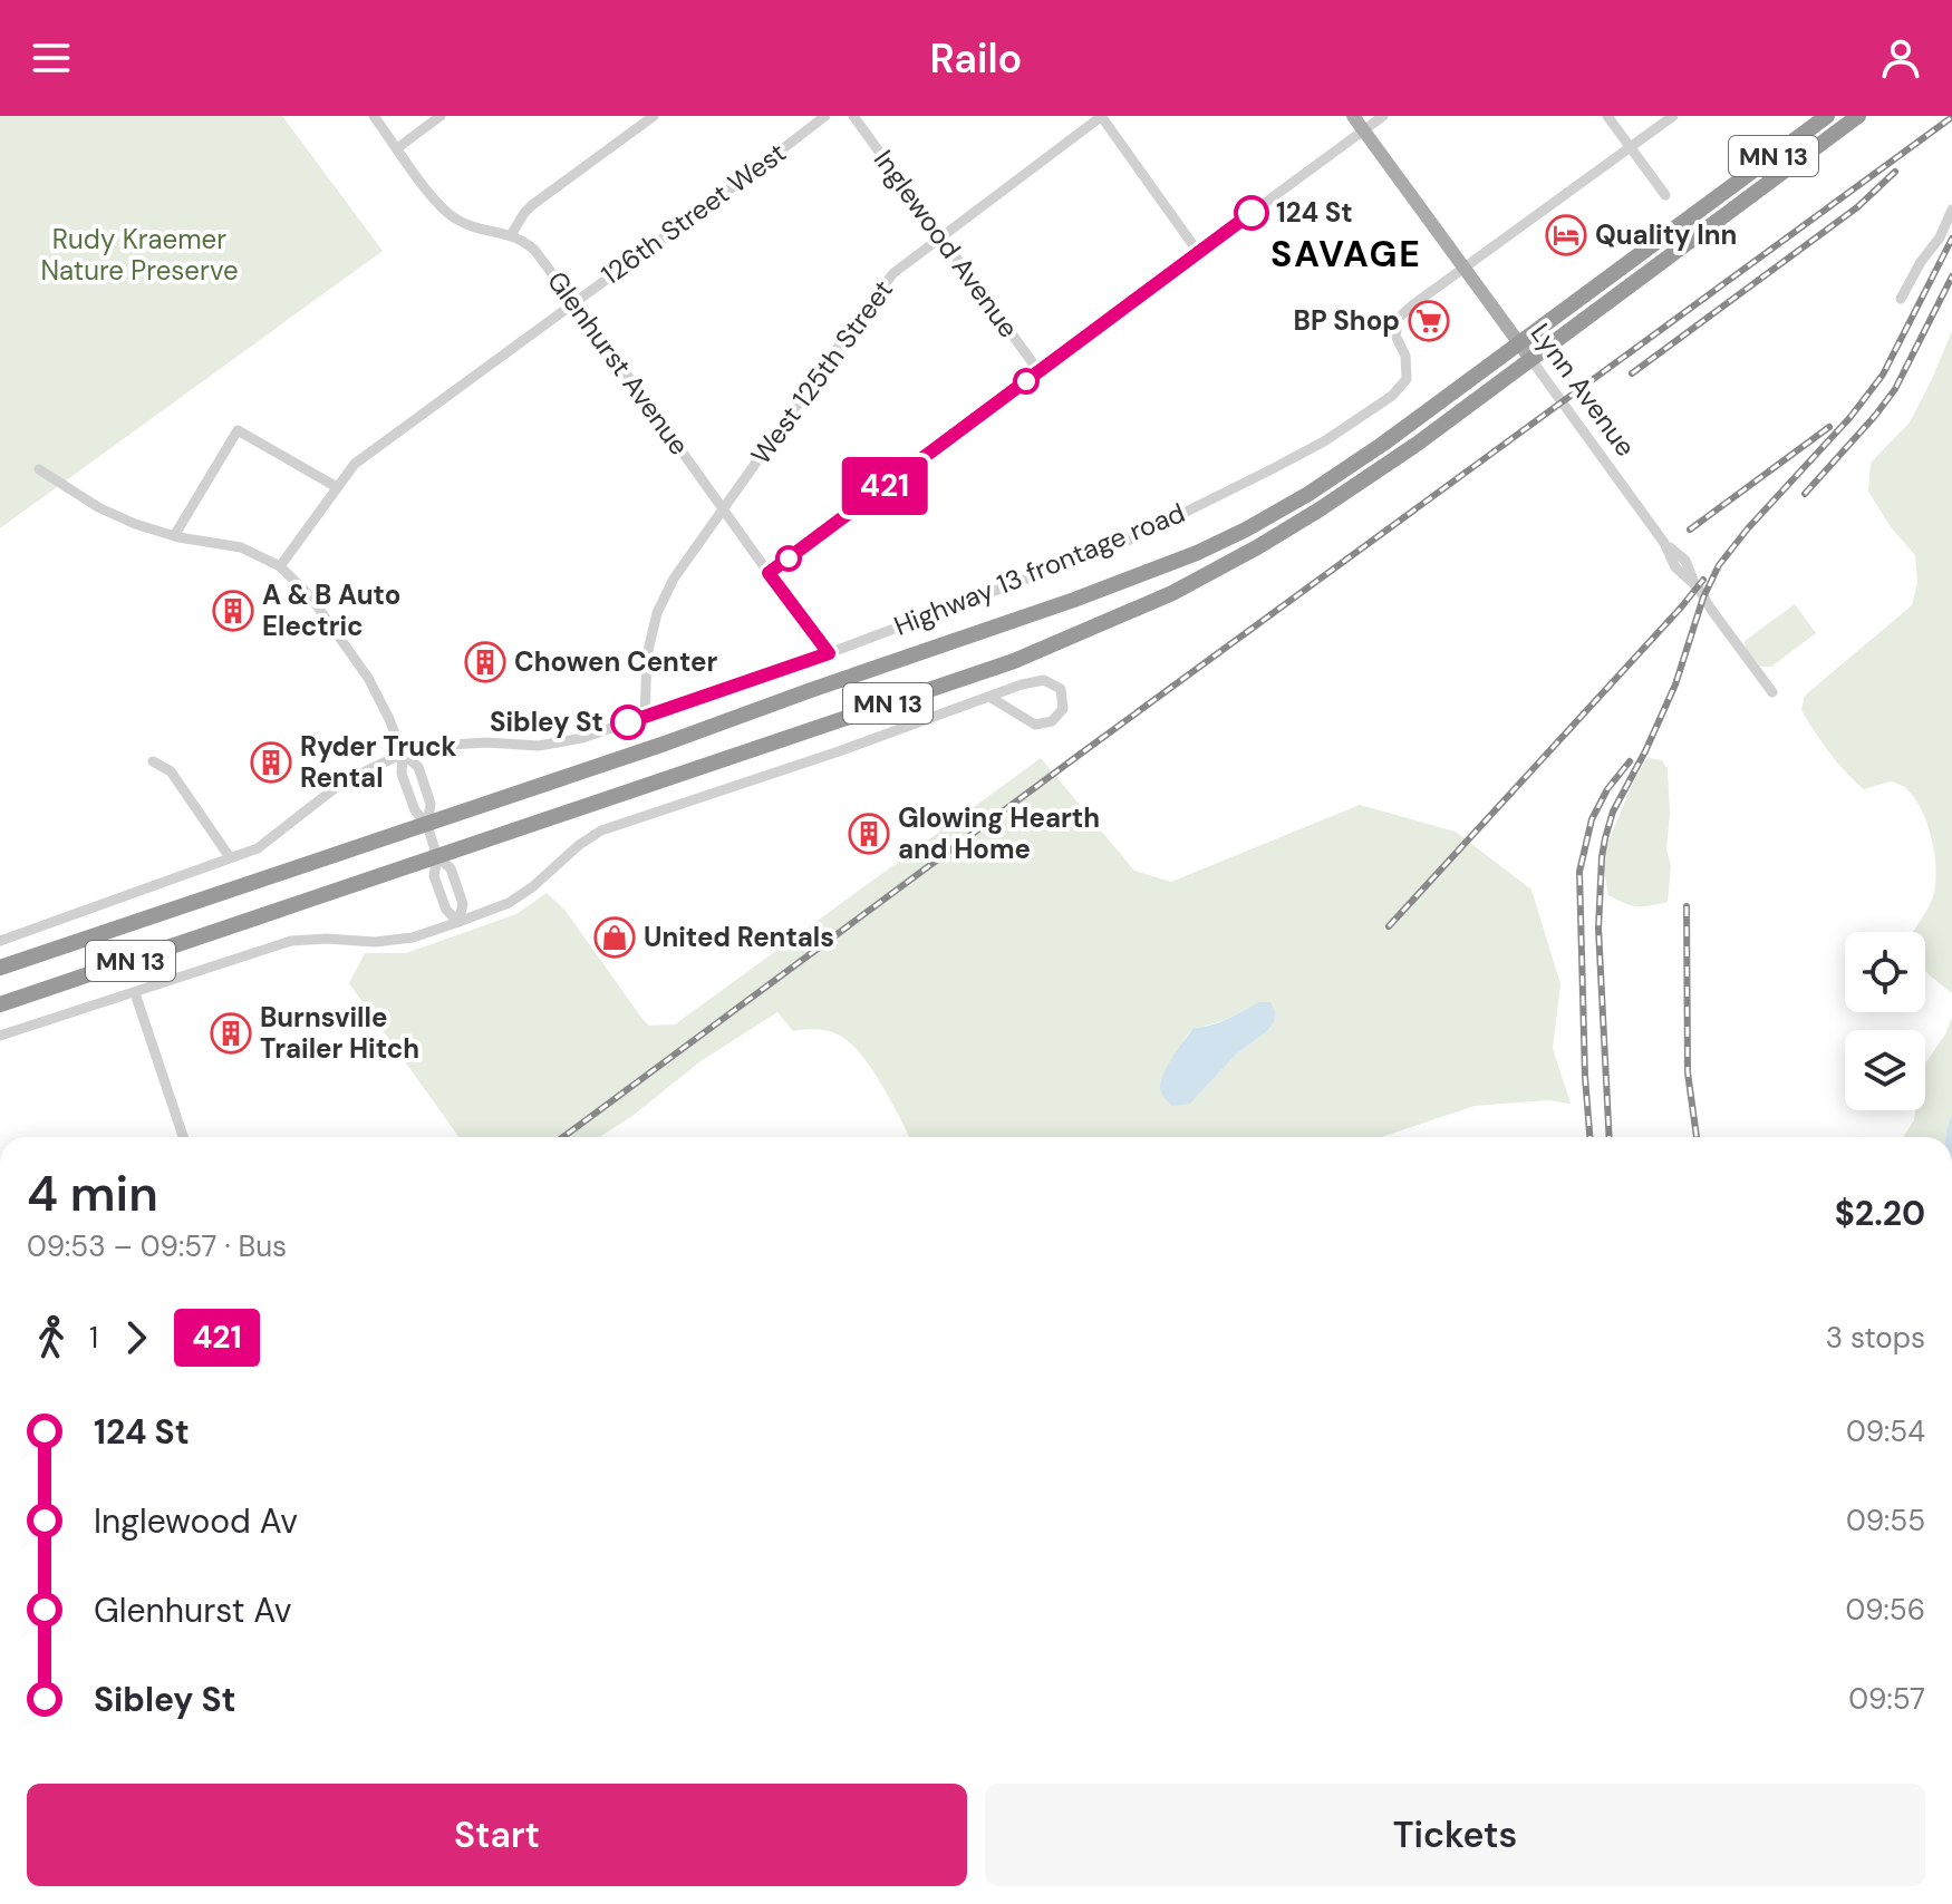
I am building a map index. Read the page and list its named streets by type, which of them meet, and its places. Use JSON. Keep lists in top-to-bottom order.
{
  "streets": {
    "highway": ["MN 13"],
    "main road": ["Lynn Avenue"],
    "street": [
      "126th Street West",
      "Inglewood Avenue",
      "Glenhurst Avenue",
      "West 125th Street",
      "Highway 13 frontage road"
    ]
  },
  "crossings": [
    ["MN 13", "Lynn Avenue"],
    ["126th Street West", "Glenhurst Avenue"],
    ["Inglewood Avenue", "West 125th Street"],
    ["Glenhurst Avenue", "West 125th Street"],
    ["Glenhurst Avenue", "Highway 13 frontage road"],
    ["Lynn Avenue", "Highway 13 frontage road"]
  ],
  "districts": ["SAVAGE"],
  "parks": ["Rudy Kraemer Nature Preserve"],
  "places": {
    "other": ["124 St", "Sibley St"],
    "hotel": ["Quality Inn"],
    "supermarket": ["BP Shop"],
    "building": [
      "A & B Auto Electric",
      "Chowen Center",
      "Ryder Truck Rental",
      "Glowing Hearth and Home",
      "Burnsville Trailer Hitch"
    ],
    "shop": ["United Rentals"]
  },
  "lines": ["bus line 421"],
  "page": {
    "header": "Railo",
    "on_map": "421",
    "heading": ["4 min", "09:53 – 09:57 · Bus", "$2.20"],
    "legs": ["1", "421", "3 stops"],
    "list": [
      {
        "name": "124 St",
        "value": "09:54"
      },
      {
        "name": "Inglewood Av",
        "value": "09:55"
      },
      {
        "name": "Glenhurst Av",
        "value": "09:56"
      },
      {
        "name": "Sibley St",
        "value": "09:57"
      }
    ],
    "buttons": ["Start", "Tickets"]
  }
}
